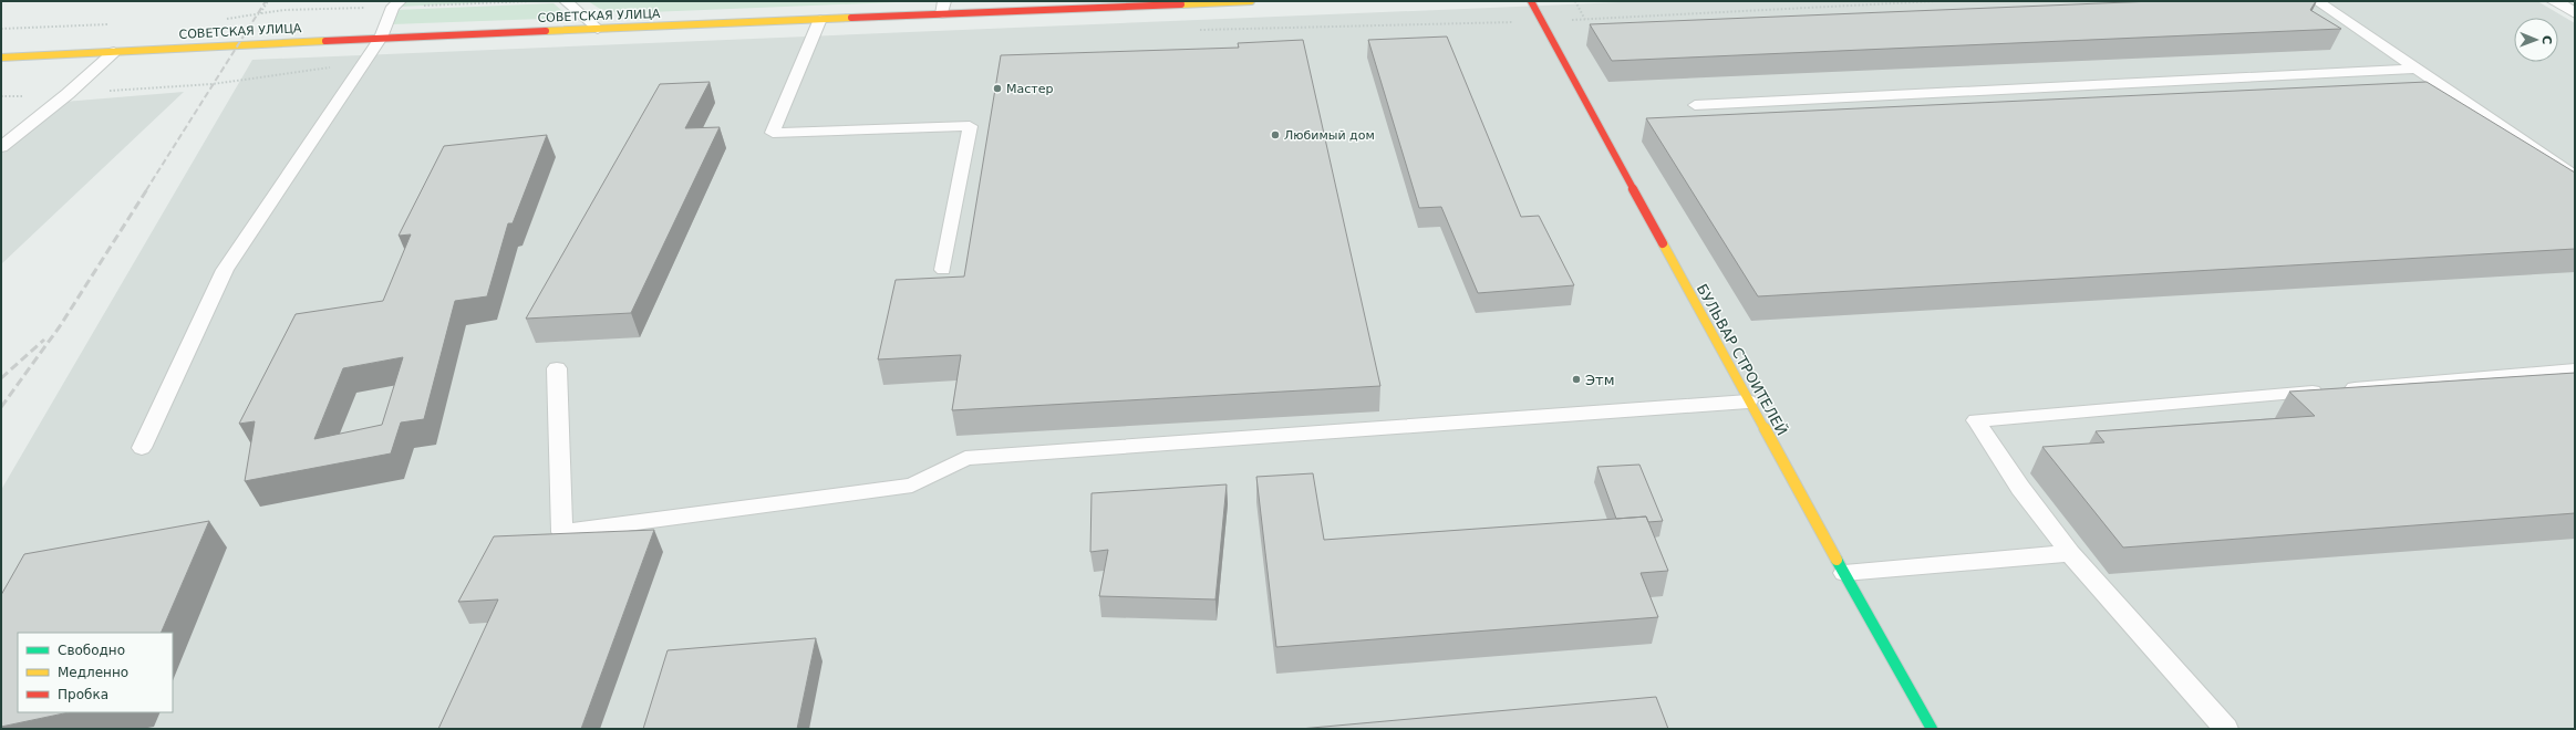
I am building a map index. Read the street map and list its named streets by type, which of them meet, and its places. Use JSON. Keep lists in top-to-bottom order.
{
  "streets": {
    "main road": ["СОВЕТСКАЯ УЛИЦА", "БУЛЬВАР СТРОИТЕЛЕЙ"]
  },
  "places": ["Мастер", "Любимый дом", "Этм"],
  "legend": ["Свободно", "Медленно", "Пробка"],
  "north": "right"
}
